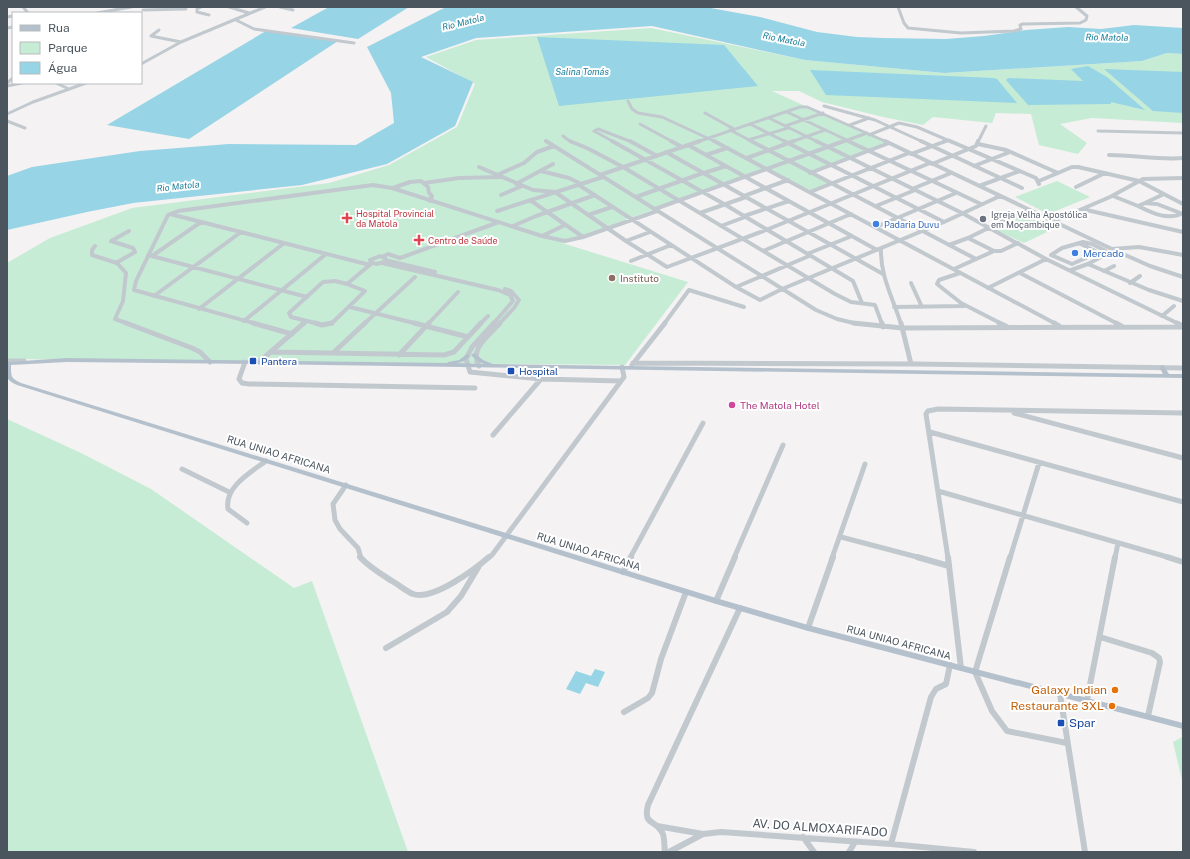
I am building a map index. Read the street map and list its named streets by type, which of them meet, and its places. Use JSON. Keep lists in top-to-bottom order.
{
  "streets": {
    "main road": ["RUA UNIAO AFRICANA"],
    "street": ["AV. DO ALMOXARIFADO"]
  },
  "water": ["Rio Matola", "Salina Tomás"],
  "places": {
    "health": ["Hospital Provincial da Matola", "Centro de Saúde"],
    "other": [
      "Igreja Velha Apostólica em Moçambique",
      "Padaria Duvu",
      "Mercado",
      "Instituto",
      "The Matola Hotel",
      "Galaxy Indian",
      "Restaurante 3XL"
    ],
    "transit": ["Pantera", "Hospital", "Spar"]
  },
  "legend": ["Rua", "Parque", "Água"]
}
